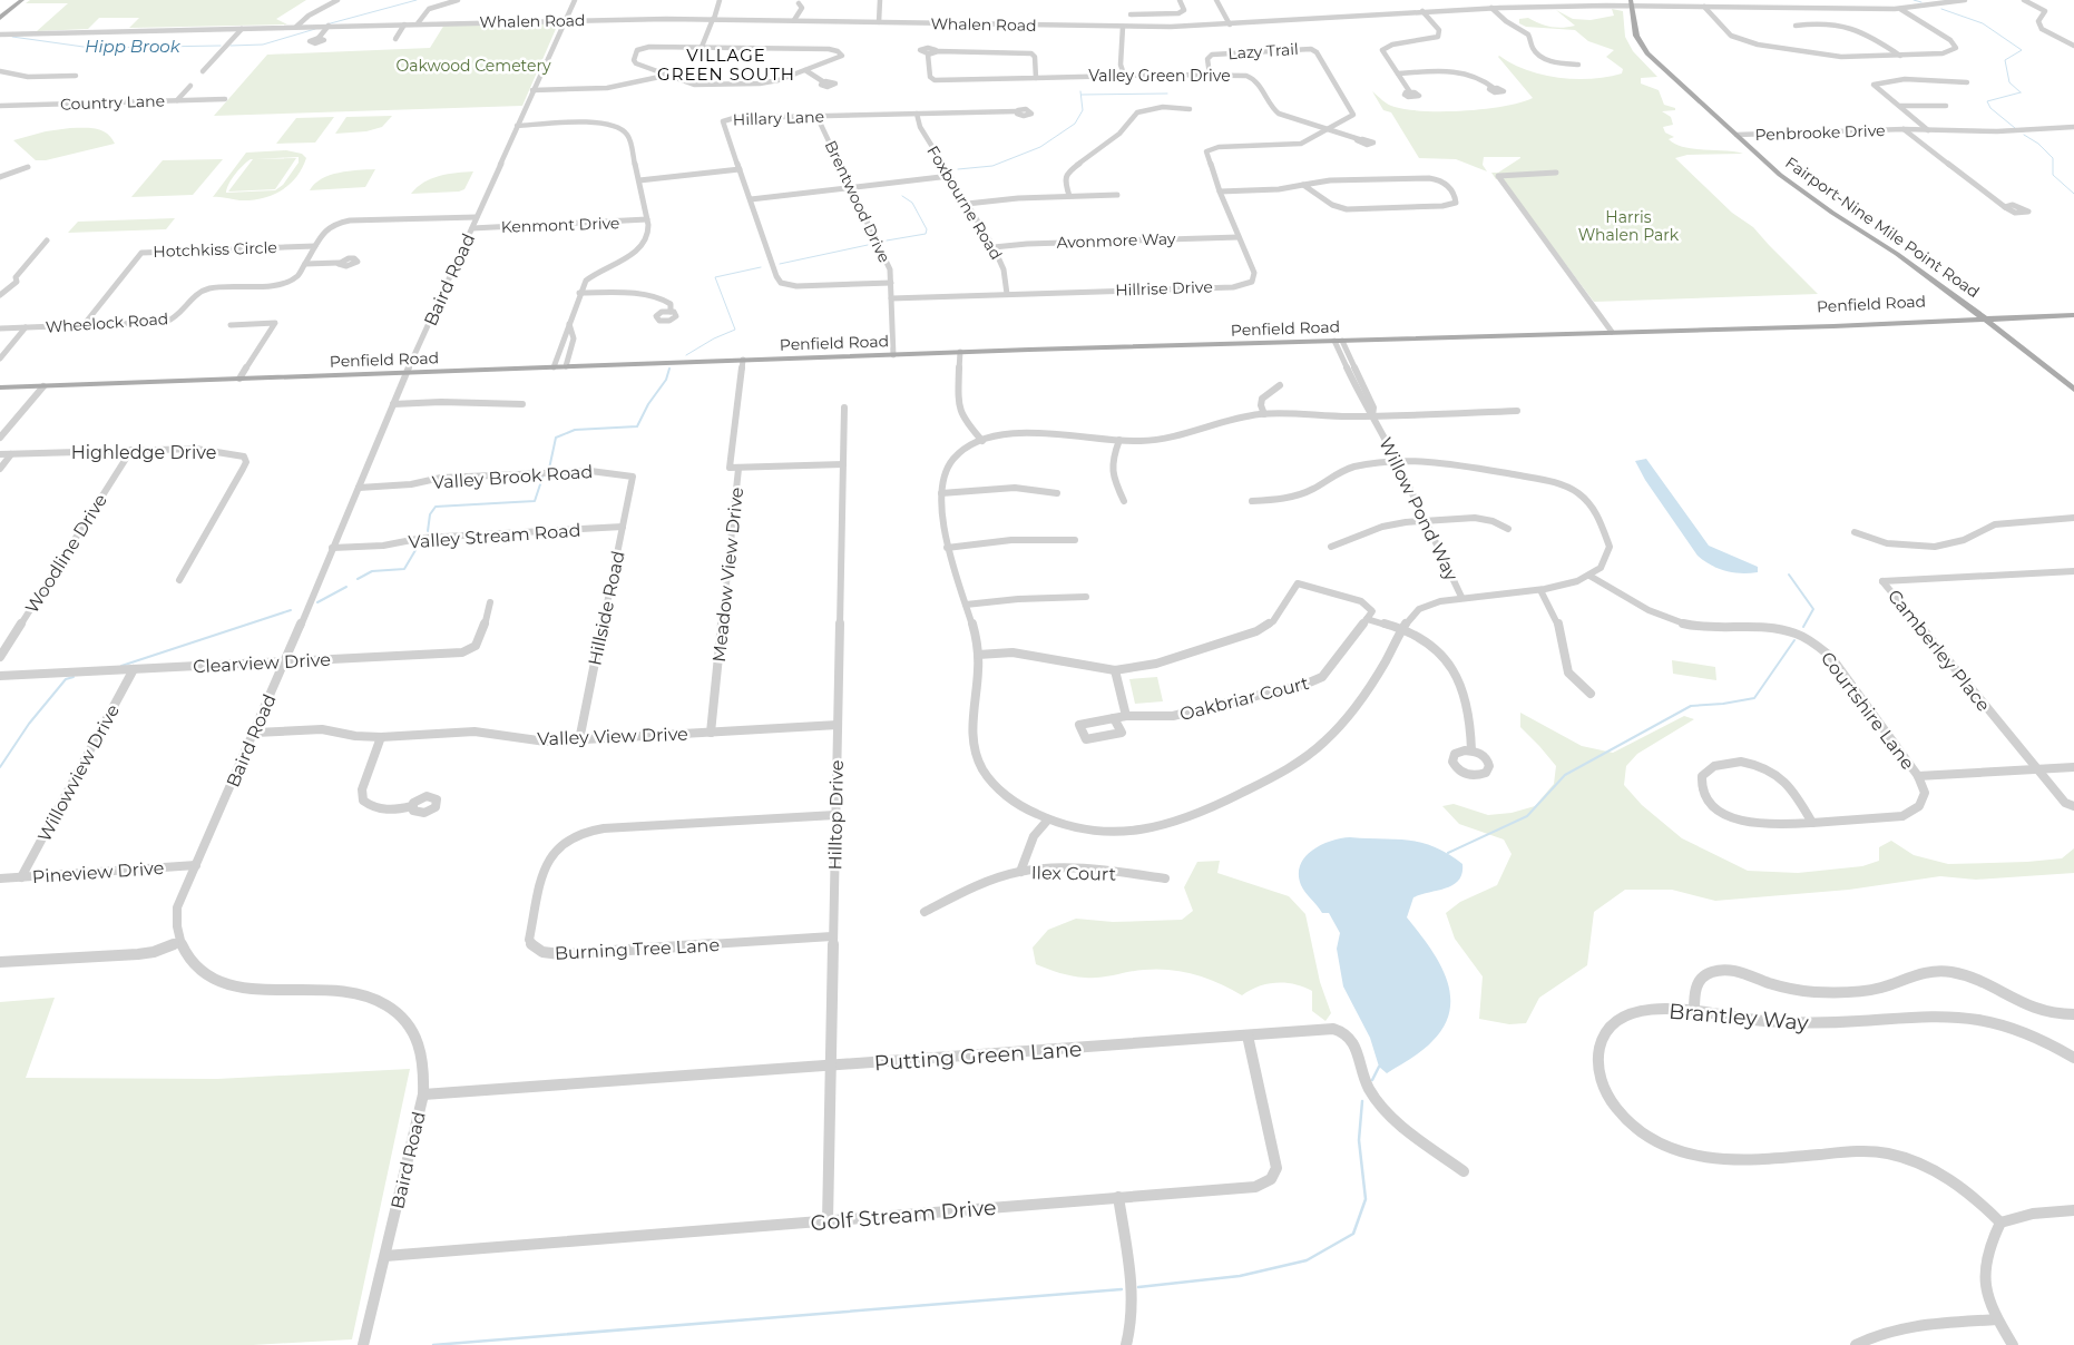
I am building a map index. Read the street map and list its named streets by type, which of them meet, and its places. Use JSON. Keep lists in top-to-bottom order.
{
  "streets": {
    "main road": ["Fairport-Nine Mile Point Road", "Penfield Road"],
    "street": [
      "Whalen Road",
      "Lazy Trail",
      "Valley Green Drive",
      "Country Lane",
      "Hillary Lane",
      "Penbrooke Drive",
      "Brentwood Drive",
      "Foxbourne Road",
      "Kenmont Drive",
      "Avonmore Way",
      "Hotchkiss Circle",
      "Baird Road",
      "Hillrise Drive",
      "Wheelock Road",
      "Highledge Drive",
      "Valley Brook Road",
      "Willow Pond Way",
      "Valley Stream Road",
      "Woodline Drive",
      "Meadow View Drive",
      "Hillside Road",
      "Camberley Place",
      "Clearview Drive",
      "Oakbriar Court",
      "Courtshire Lane",
      "Valley View Drive",
      "Willowview Drive",
      "Hilltop Drive",
      "Pineview Drive",
      "Ilex Court",
      "Burning Tree Lane",
      "Brantley Way",
      "Putting Green Lane",
      "Golf Stream Drive"
    ]
  },
  "crossings": [
    ["Whalen Road", "Fairport-Nine Mile Point Road"],
    ["Whalen Road", "Baird Road"],
    ["Lazy Trail", "Valley Green Drive"],
    ["Lazy Trail", "Hillrise Drive"],
    ["Hillary Lane", "Brentwood Drive"],
    ["Hillary Lane", "Foxbourne Road"],
    ["Penbrooke Drive", "Fairport-Nine Mile Point Road"],
    ["Brentwood Drive", "Hillrise Drive"],
    ["Brentwood Drive", "Penfield Road"],
    ["Foxbourne Road", "Avonmore Way"],
    ["Foxbourne Road", "Hillrise Drive"],
    ["Kenmont Drive", "Baird Road"],
    ["Fairport-Nine Mile Point Road", "Penfield Road"],
    ["Avonmore Way", "Hillrise Drive"],
    ["Hotchkiss Circle", "Wheelock Road"],
    ["Baird Road", "Penfield Road"],
    ["Baird Road", "Wheelock Road"],
    ["Baird Road", "Valley Brook Road"],
    ["Baird Road", "Valley Stream Road"],
    ["Baird Road", "Clearview Drive"],
    ["Baird Road", "Valley View Drive"],
    ["Baird Road", "Pineview Drive"],
    ["Baird Road", "Putting Green Lane"],
    ["Baird Road", "Golf Stream Drive"],
    ["Penfield Road", "Willow Pond Way"],
    ["Penfield Road", "Meadow View Drive"],
    ["Highledge Drive", "Woodline Drive"],
    ["Valley Brook Road", "Hillside Road"],
    ["Valley Stream Road", "Hillside Road"],
    ["Meadow View Drive", "Valley View Drive"],
    ["Hillside Road", "Valley View Drive"],
    ["Clearview Drive", "Willowview Drive"],
    ["Valley View Drive", "Hilltop Drive"],
    ["Willowview Drive", "Pineview Drive"],
    ["Hilltop Drive", "Burning Tree Lane"],
    ["Hilltop Drive", "Putting Green Lane"],
    ["Hilltop Drive", "Golf Stream Drive"],
    ["Putting Green Lane", "Golf Stream Drive"]
  ],
  "districts": ["VILLAGE GREEN SOUTH"],
  "water": ["Hipp Brook"],
  "parks": ["Oakwood Cemetery", "Harris Whalen Park"]
}
